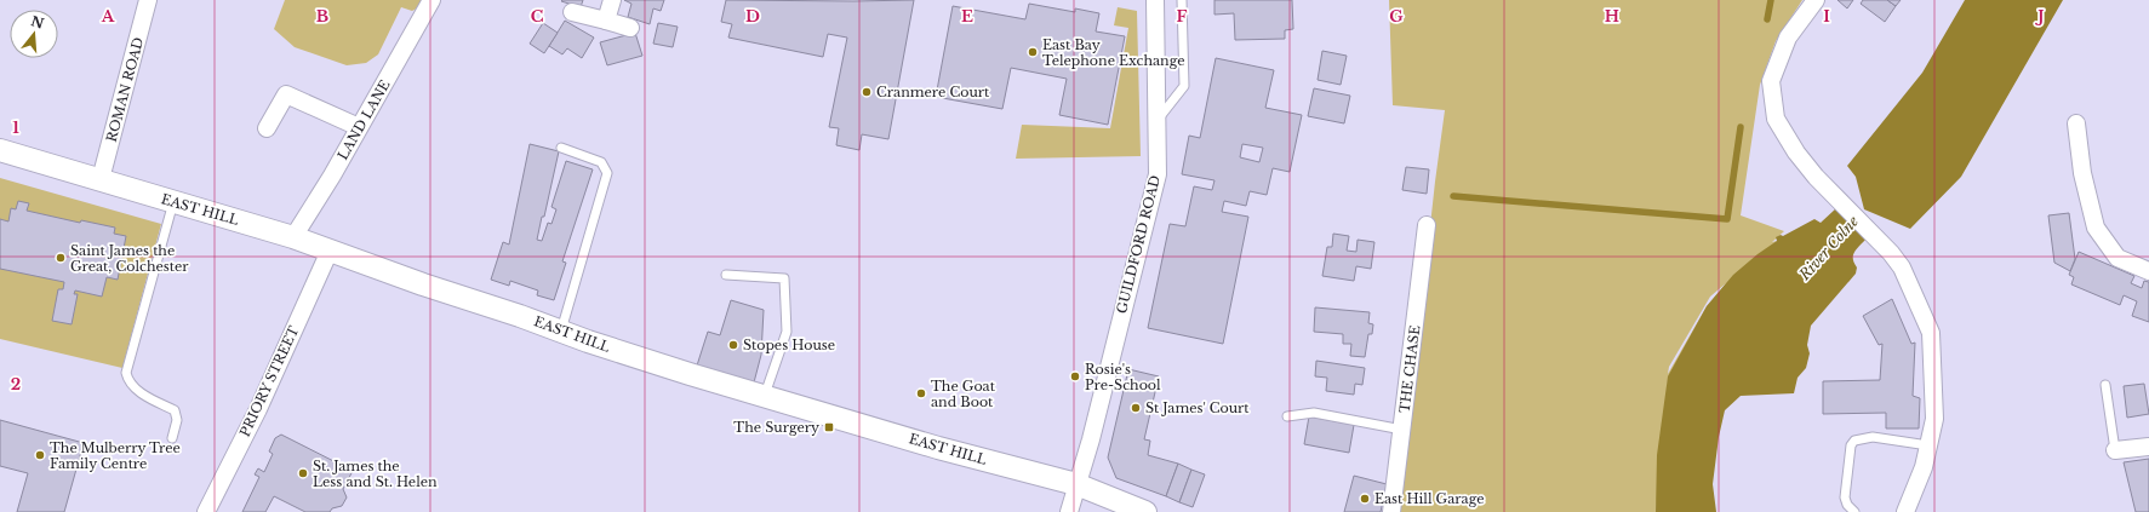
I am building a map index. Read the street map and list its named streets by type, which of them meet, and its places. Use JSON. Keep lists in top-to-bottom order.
{
  "streets": {
    "street": [
      "ROMAN ROAD",
      "LAND LANE",
      "EAST HILL",
      "GUILDFORD ROAD",
      "THE CHASE",
      "PRIORY STREET"
    ]
  },
  "crossings": [
    ["ROMAN ROAD", "EAST HILL"],
    ["LAND LANE", "EAST HILL"],
    ["EAST HILL", "GUILDFORD ROAD"],
    ["EAST HILL", "PRIORY STREET"]
  ],
  "water": ["River Colne"],
  "places": {
    "other": [
      "East Bay Telephone Exchange",
      "Cranmere Court",
      "Saint James the Great, Colchester",
      "Stopes House",
      "Rosie's Pre-School",
      "The Goat and Boot",
      "St James' Court",
      "The Mulberry Tree Family Centre",
      "St. James the Less and St. Helen",
      "East Hill Garage"
    ],
    "transit": ["The Surgery"]
  },
  "north": "top",
  "grid": {
    "columns": [
      "A",
      "B",
      "C",
      "D",
      "E",
      "F",
      "G",
      "H",
      "I",
      "J"
    ],
    "rows": ["1", "2"]
  }
}
